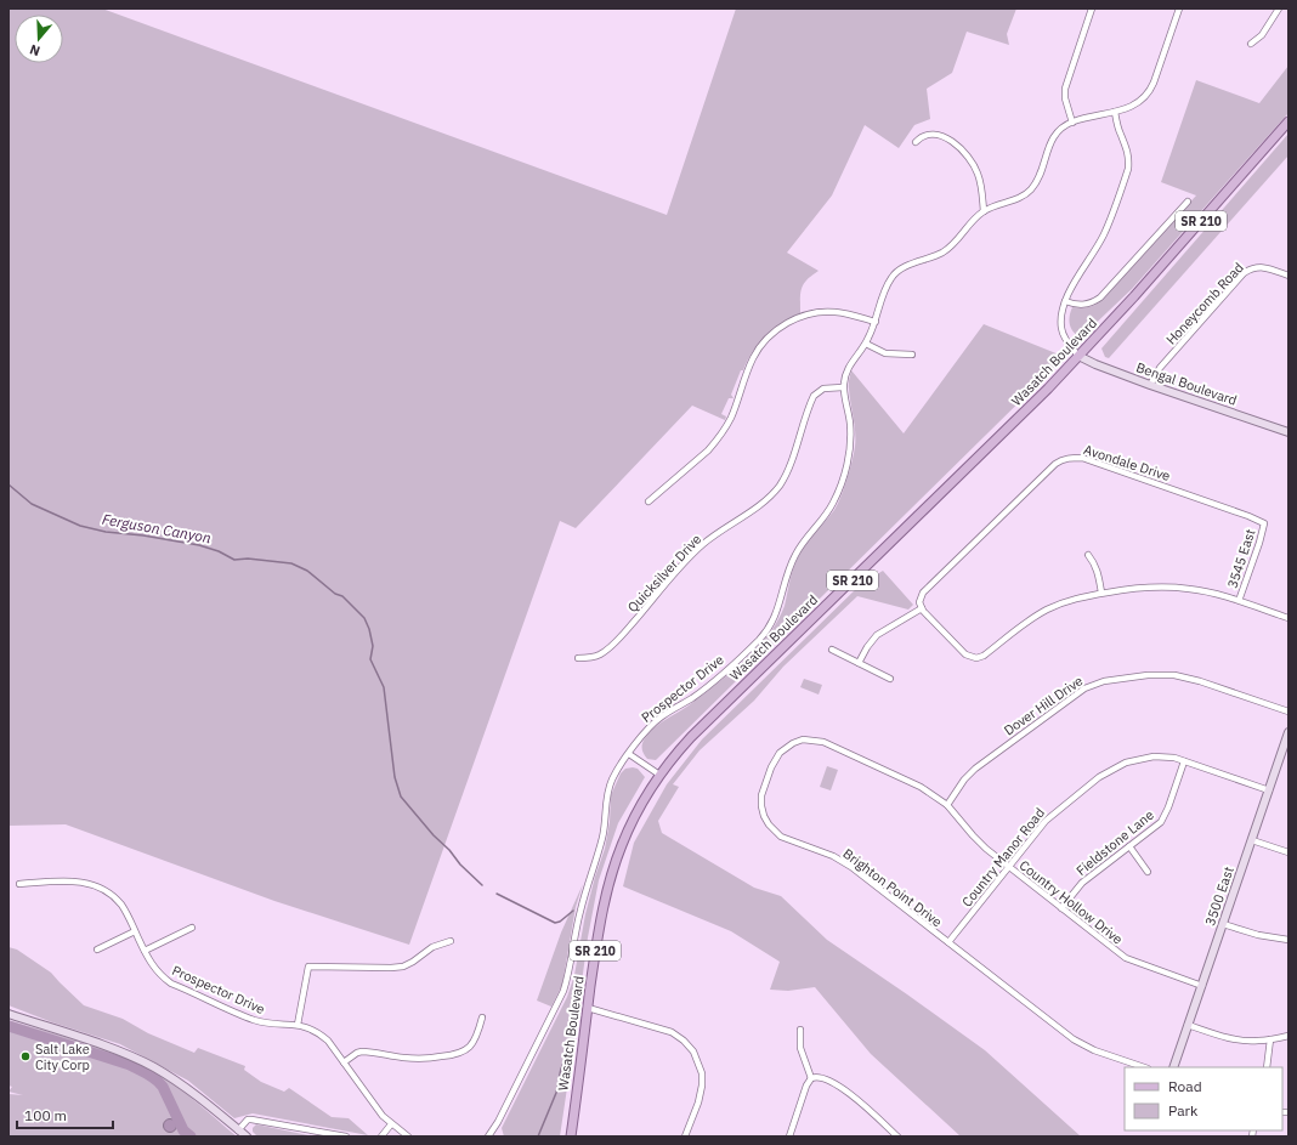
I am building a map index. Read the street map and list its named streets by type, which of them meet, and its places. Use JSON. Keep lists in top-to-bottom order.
{
  "streets": {
    "main road": [
      "SR 210",
      "Wasatch Boulevard",
      "Bengal Boulevard",
      "3500 East"
    ],
    "street": [
      "Honeycomb Road",
      "Avondale Drive",
      "3545 East",
      "Quicksilver Drive",
      "Prospector Drive",
      "Dover Hill Drive",
      "Fieldstone Lane",
      "Country Manor Road",
      "Brighton Point Drive",
      "Country Hollow Drive"
    ]
  },
  "crossings": [
    ["Honeycomb Road", "Bengal Boulevard"],
    ["Wasatch Boulevard", "Bengal Boulevard"],
    ["Avondale Drive", "3545 East"],
    ["Quicksilver Drive", "Prospector Drive"],
    ["Dover Hill Drive", "Brighton Point Drive"],
    ["Dover Hill Drive", "Country Hollow Drive"],
    ["Fieldstone Lane", "Country Manor Road"],
    ["Fieldstone Lane", "Country Hollow Drive"],
    ["Country Manor Road", "Brighton Point Drive"],
    ["Country Manor Road", "3500 East"],
    ["Country Manor Road", "Country Hollow Drive"],
    ["Brighton Point Drive", "Country Hollow Drive"],
    ["3500 East", "Country Hollow Drive"]
  ],
  "water": ["Ferguson Canyon"],
  "places": ["Salt Lake City Corp"],
  "legend": ["Road", "Park"],
  "scale_bar": "100 m",
  "north": "bottom"
}
